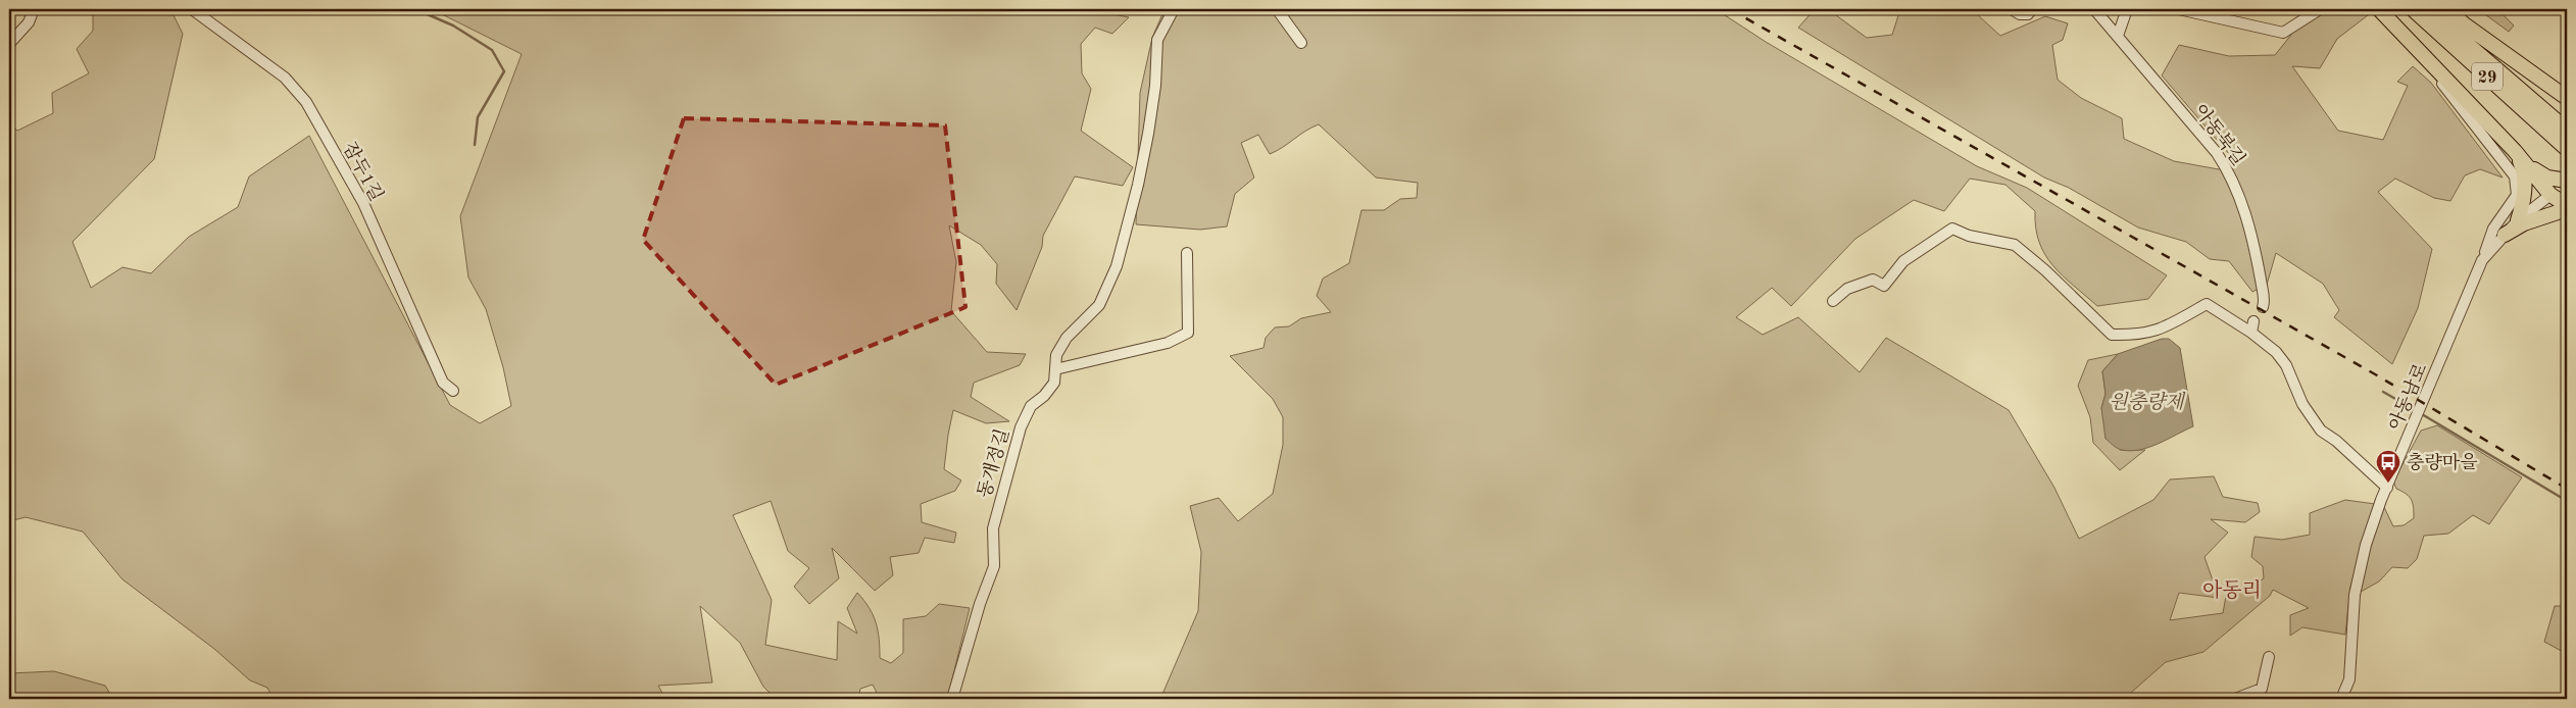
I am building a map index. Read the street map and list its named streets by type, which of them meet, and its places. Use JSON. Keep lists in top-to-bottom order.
{
  "streets": {
    "highway": ["29"],
    "street": [
      "아동북길",
      "잠두1길",
      "아동남로",
      "동개정길"
    ]
  },
  "districts": ["아동리"],
  "water": ["원충량제"],
  "places": {
    "bus stop": ["충량마을"]
  }
}
